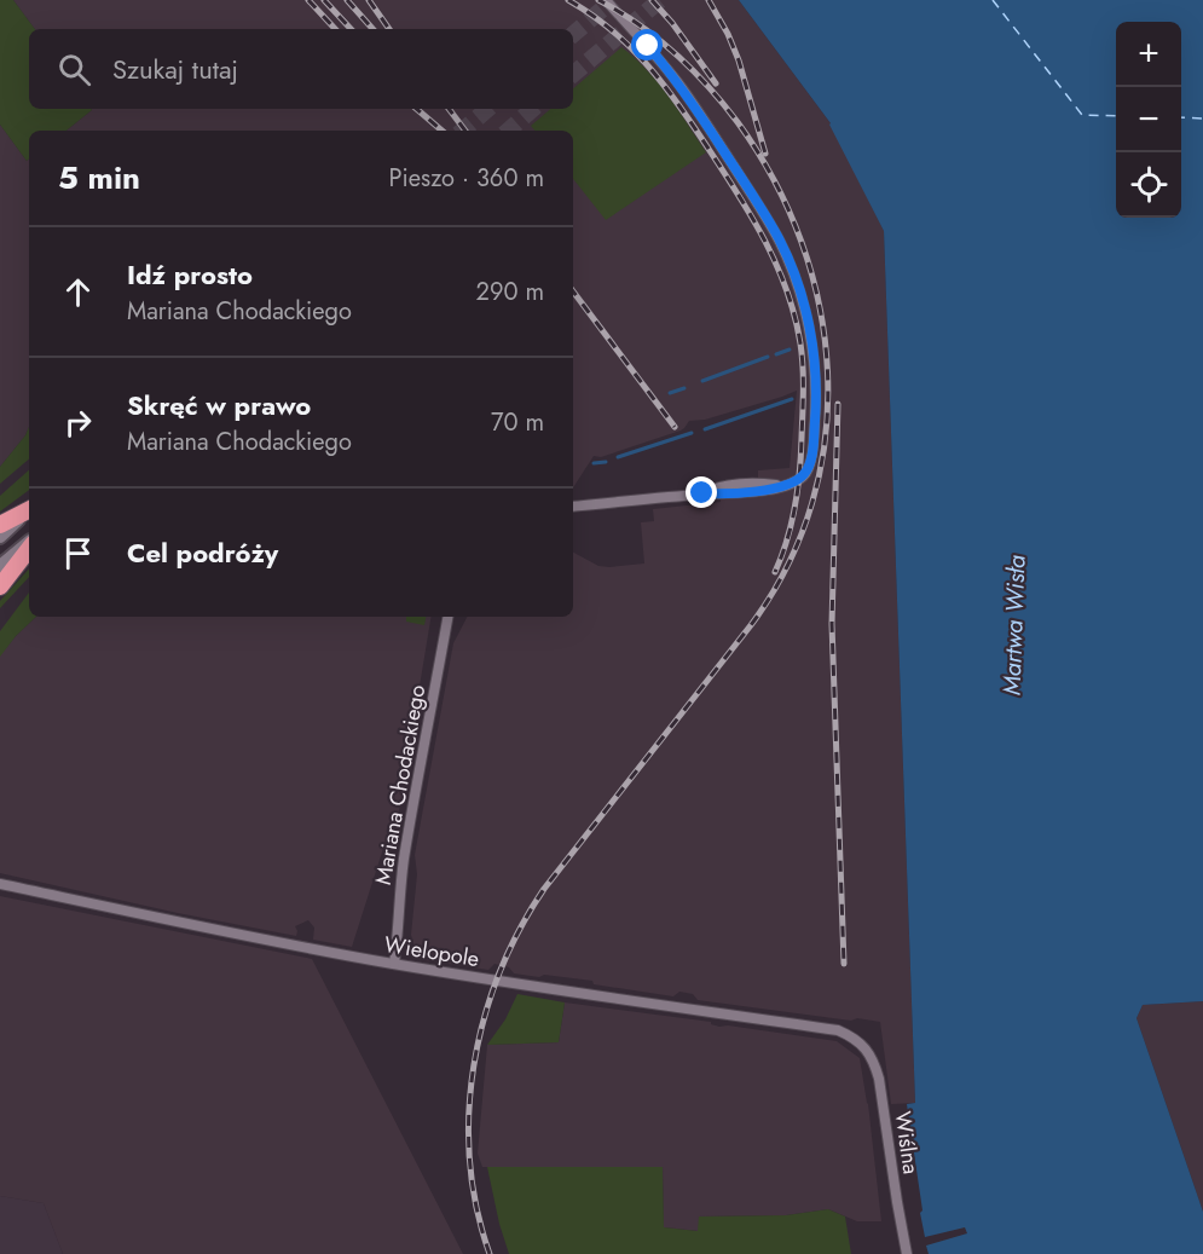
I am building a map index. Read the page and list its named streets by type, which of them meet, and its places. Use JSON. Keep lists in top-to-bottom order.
{
  "streets": {
    "street": ["Mariana Chodackiego", "Wielopole", "Wiślna"]
  },
  "crossings": [
    ["Mariana Chodackiego", "Wielopole"],
    ["Wielopole", "Wiślna"]
  ],
  "water": ["Martwa Wisła"],
  "page": {
    "map_buttons": ["+", "−"],
    "search": "Szukaj tutaj",
    "heading": ["5 min", "Pieszo · 360 m"],
    "list": [
      ["Idź prosto", "Mariana Chodackiego", "290 m"],
      ["Skręć w prawo", "Mariana Chodackiego", "70 m"],
      "Cel podróży"
    ]
  }
}
